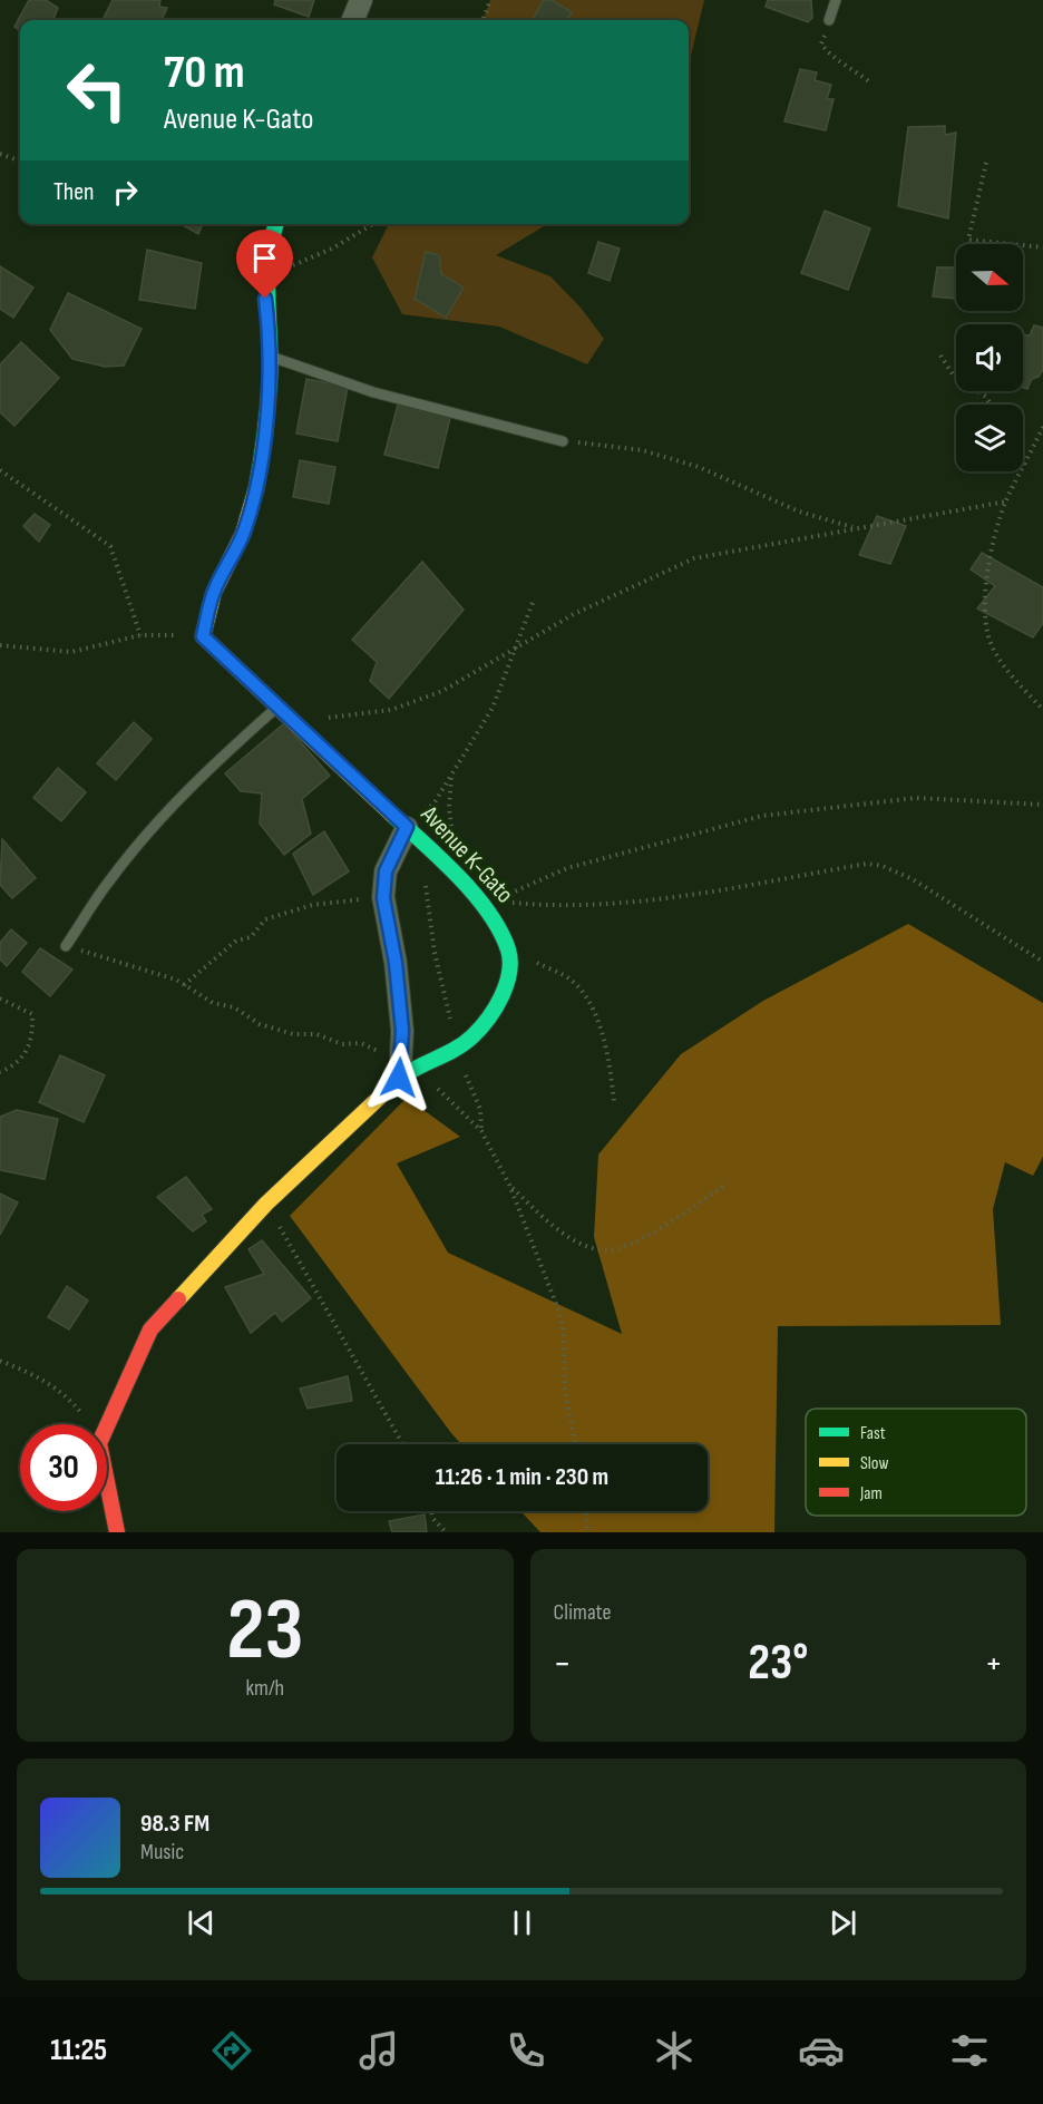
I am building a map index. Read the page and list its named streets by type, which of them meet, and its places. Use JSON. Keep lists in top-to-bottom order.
{
  "streets": {
    "street": ["Avenue K-Gato"]
  },
  "legend": ["Fast", "Slow", "Jam"],
  "north": "right",
  "page": {
    "turn": ["70 m", "Avenue K-Gato"],
    "then": "Then",
    "limit": "30",
    "trip": "11:26 · 1 min · 230 m",
    "tile": [
      ["23", "km/h"],
      "Climate"
    ],
    "heat": ["−", "23°", "+"],
    "song": ["98.3 FM", "Music"],
    "tabs": "11:25"
  }
}
